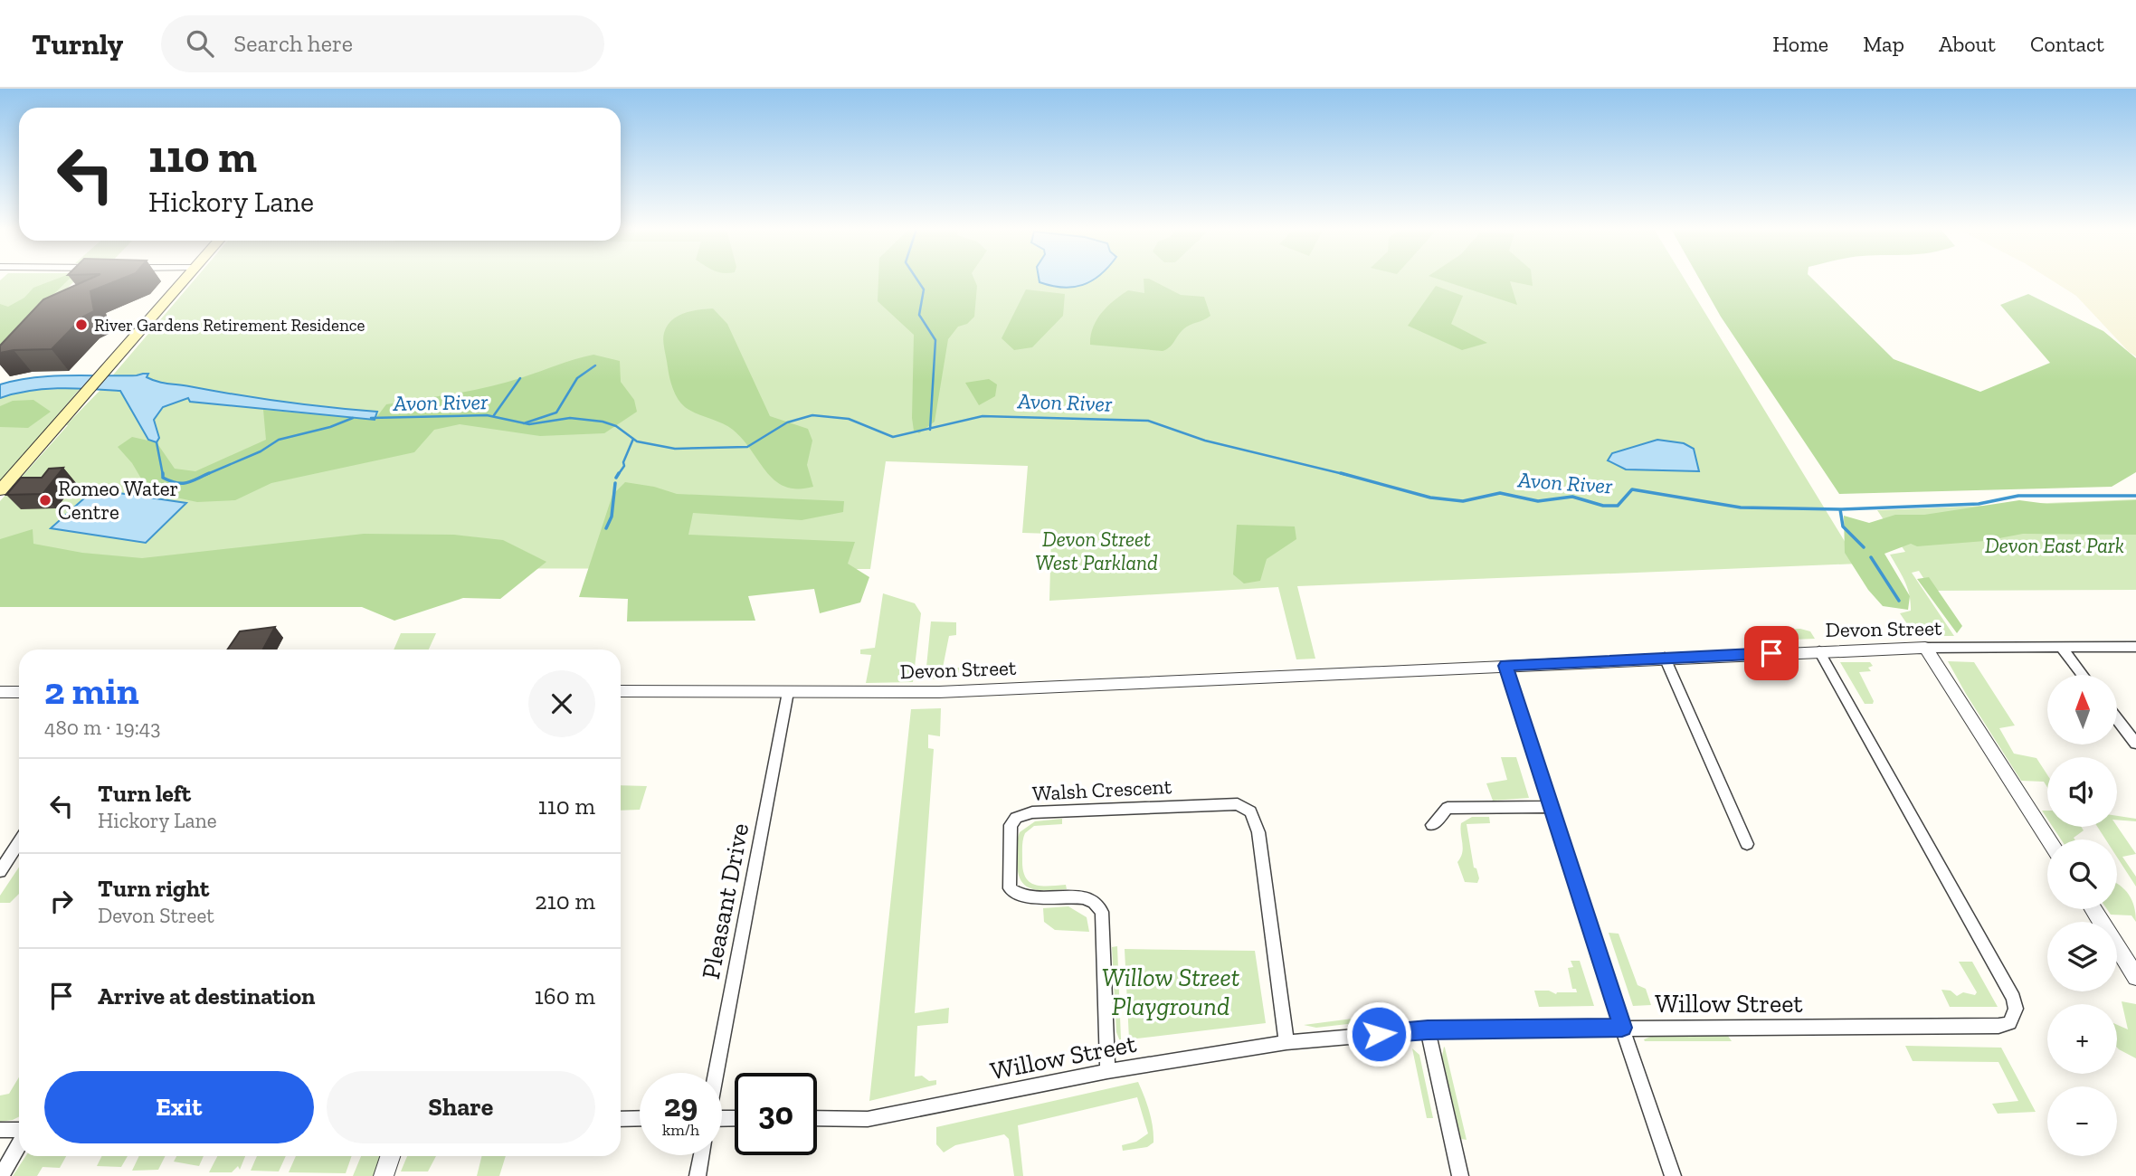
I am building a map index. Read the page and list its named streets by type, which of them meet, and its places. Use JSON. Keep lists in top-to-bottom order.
{
  "streets": {
    "street": [
      "Devon Street",
      "Walsh Crescent",
      "Pleasant Drive",
      "Willow Street"
    ]
  },
  "crossings": [
    ["Devon Street", "Pleasant Drive"],
    ["Devon Street", "Willow Street"],
    ["Walsh Crescent", "Willow Street"]
  ],
  "water": ["Avon River"],
  "parks": ["Devon Street West Parkland", "Devon East Park", "Willow Street Playground"],
  "places": ["River Gardens Retirement Residence", "Romeo Water Centre"],
  "north": "top",
  "page": {
    "header": "Turnly",
    "search": "Search here",
    "nav": [
      "Home",
      "Map",
      "About",
      "Contact"
    ],
    "turn": ["110 m", "Hickory Lane"],
    "heading": ["2 min", "480 m · 19:43"],
    "map_buttons": ["+", "−"],
    "list": [
      {
        "name": "Turn left",
        "note": "Hickory Lane",
        "value": "110 m"
      },
      {
        "name": "Turn right",
        "note": "Devon Street",
        "value": "210 m"
      },
      {
        "name": "Arrive at destination",
        "value": "160 m"
      }
    ],
    "buttons": ["Exit", "Share"],
    "speed": "29 km/h",
    "limit": "30"
  }
}
